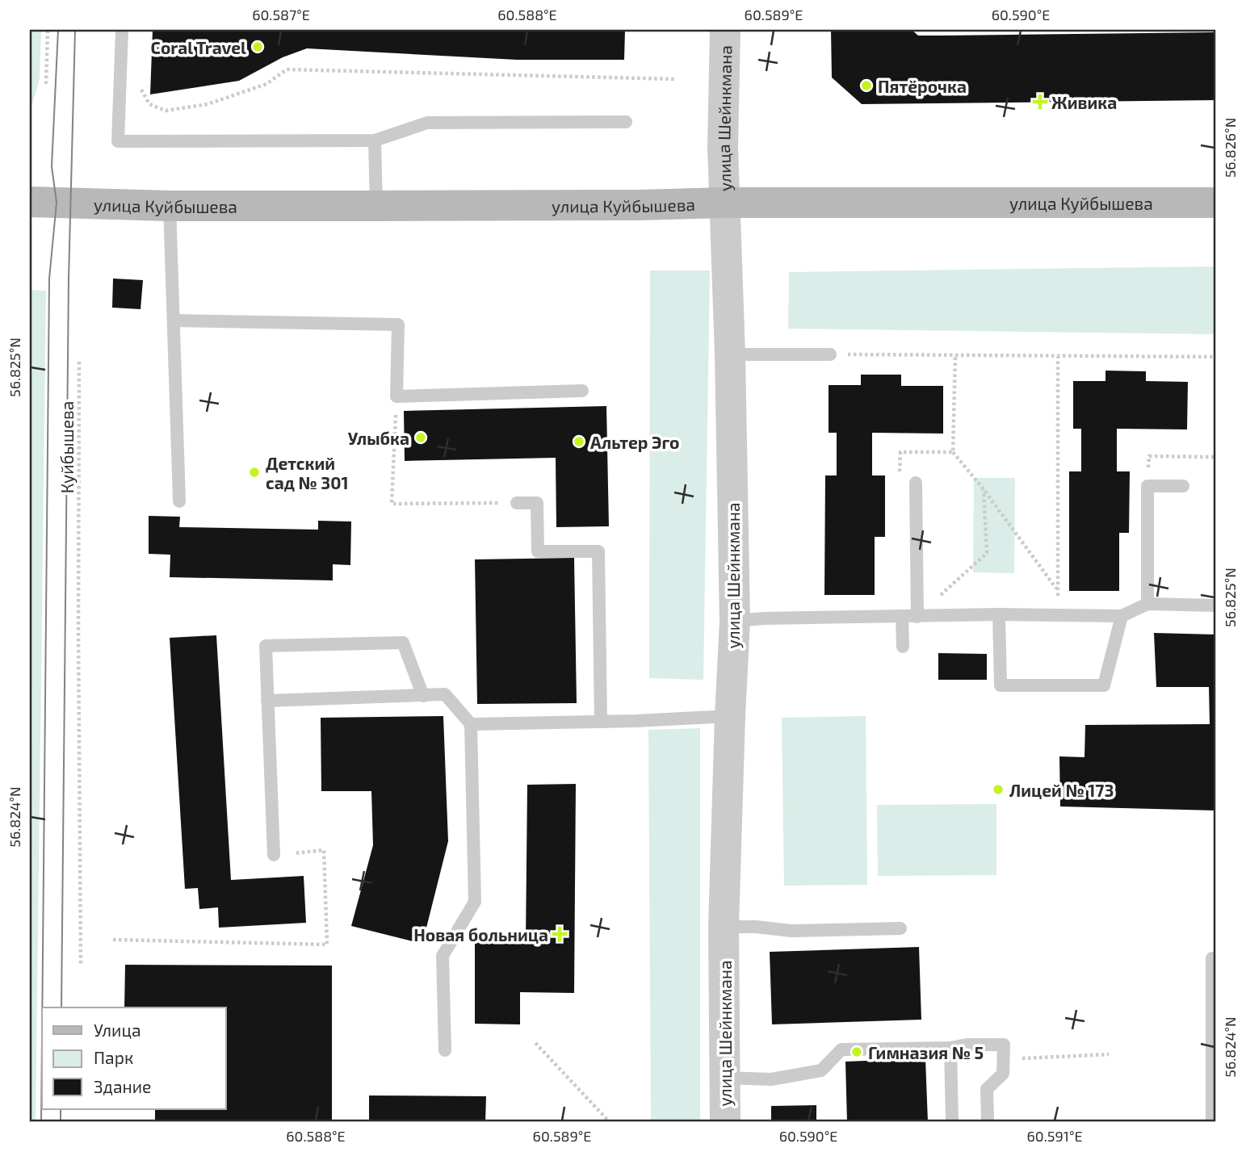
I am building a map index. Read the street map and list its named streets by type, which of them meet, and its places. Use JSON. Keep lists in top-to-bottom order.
{
  "streets": {
    "main road": ["улица Куйбышева"],
    "street": ["улица Шейнкмана"],
    "path": ["Куйбышева"]
  },
  "crossings": [
    ["улица Шейнкмана", "улица Куйбышева"]
  ],
  "places": {
    "other": [
      "Coral Travel",
      "Пятёрочка",
      "Улыбка",
      "Альтер Эго",
      "Детский сад № 301",
      "Лицей № 173",
      "Гимназия № 5"
    ],
    "health": ["Живика", "Новая больница"]
  },
  "legend": ["Улица", "Парк", "Здание"],
  "coordinates": [
    "60.587°E",
    "60.588°E",
    "60.589°E",
    "60.590°E",
    "56.826°N",
    "56.825°N",
    "56.824°N",
    "60.591°E"
  ]
}
